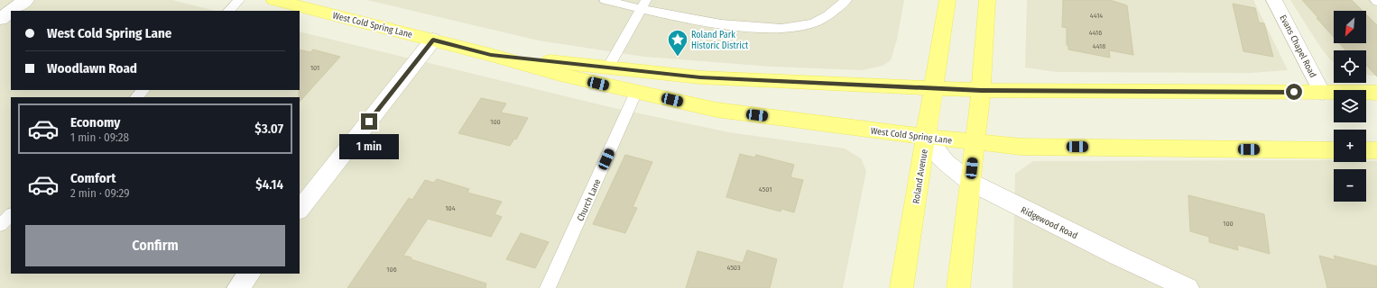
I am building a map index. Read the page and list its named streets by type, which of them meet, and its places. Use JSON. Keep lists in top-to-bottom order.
{
  "streets": {
    "main road": ["West Cold Spring Lane", "Roland Avenue"],
    "street": ["Evans Chapel Road", "Ridgewood Road"],
    "lane": ["Church Lane"]
  },
  "crossings": [
    ["West Cold Spring Lane", "Evans Chapel Road"],
    ["West Cold Spring Lane", "Roland Avenue"],
    ["West Cold Spring Lane", "Church Lane"],
    ["West Cold Spring Lane", "Ridgewood Road"],
    ["Roland Avenue", "Ridgewood Road"]
  ],
  "places": {
    "place": ["Roland Park Historic District"]
  },
  "house_numbers": [
    "4414",
    "4416",
    "4418",
    "101",
    "100",
    "4501",
    "104",
    "100",
    "4503",
    "106"
  ],
  "north": "bottom left",
  "page": {
    "map_buttons": ["+", "−"],
    "banner": ["West Cold Spring Lane", "Woodlawn Road"],
    "list": [
      {
        "name": "Economy",
        "note": "1 min · 09:28",
        "value": "$3.07"
      },
      {
        "name": "Comfort",
        "note": "2 min · 09:29",
        "value": "$4.14"
      }
    ],
    "bubble": "1 min",
    "buttons": "Confirm"
  }
}
